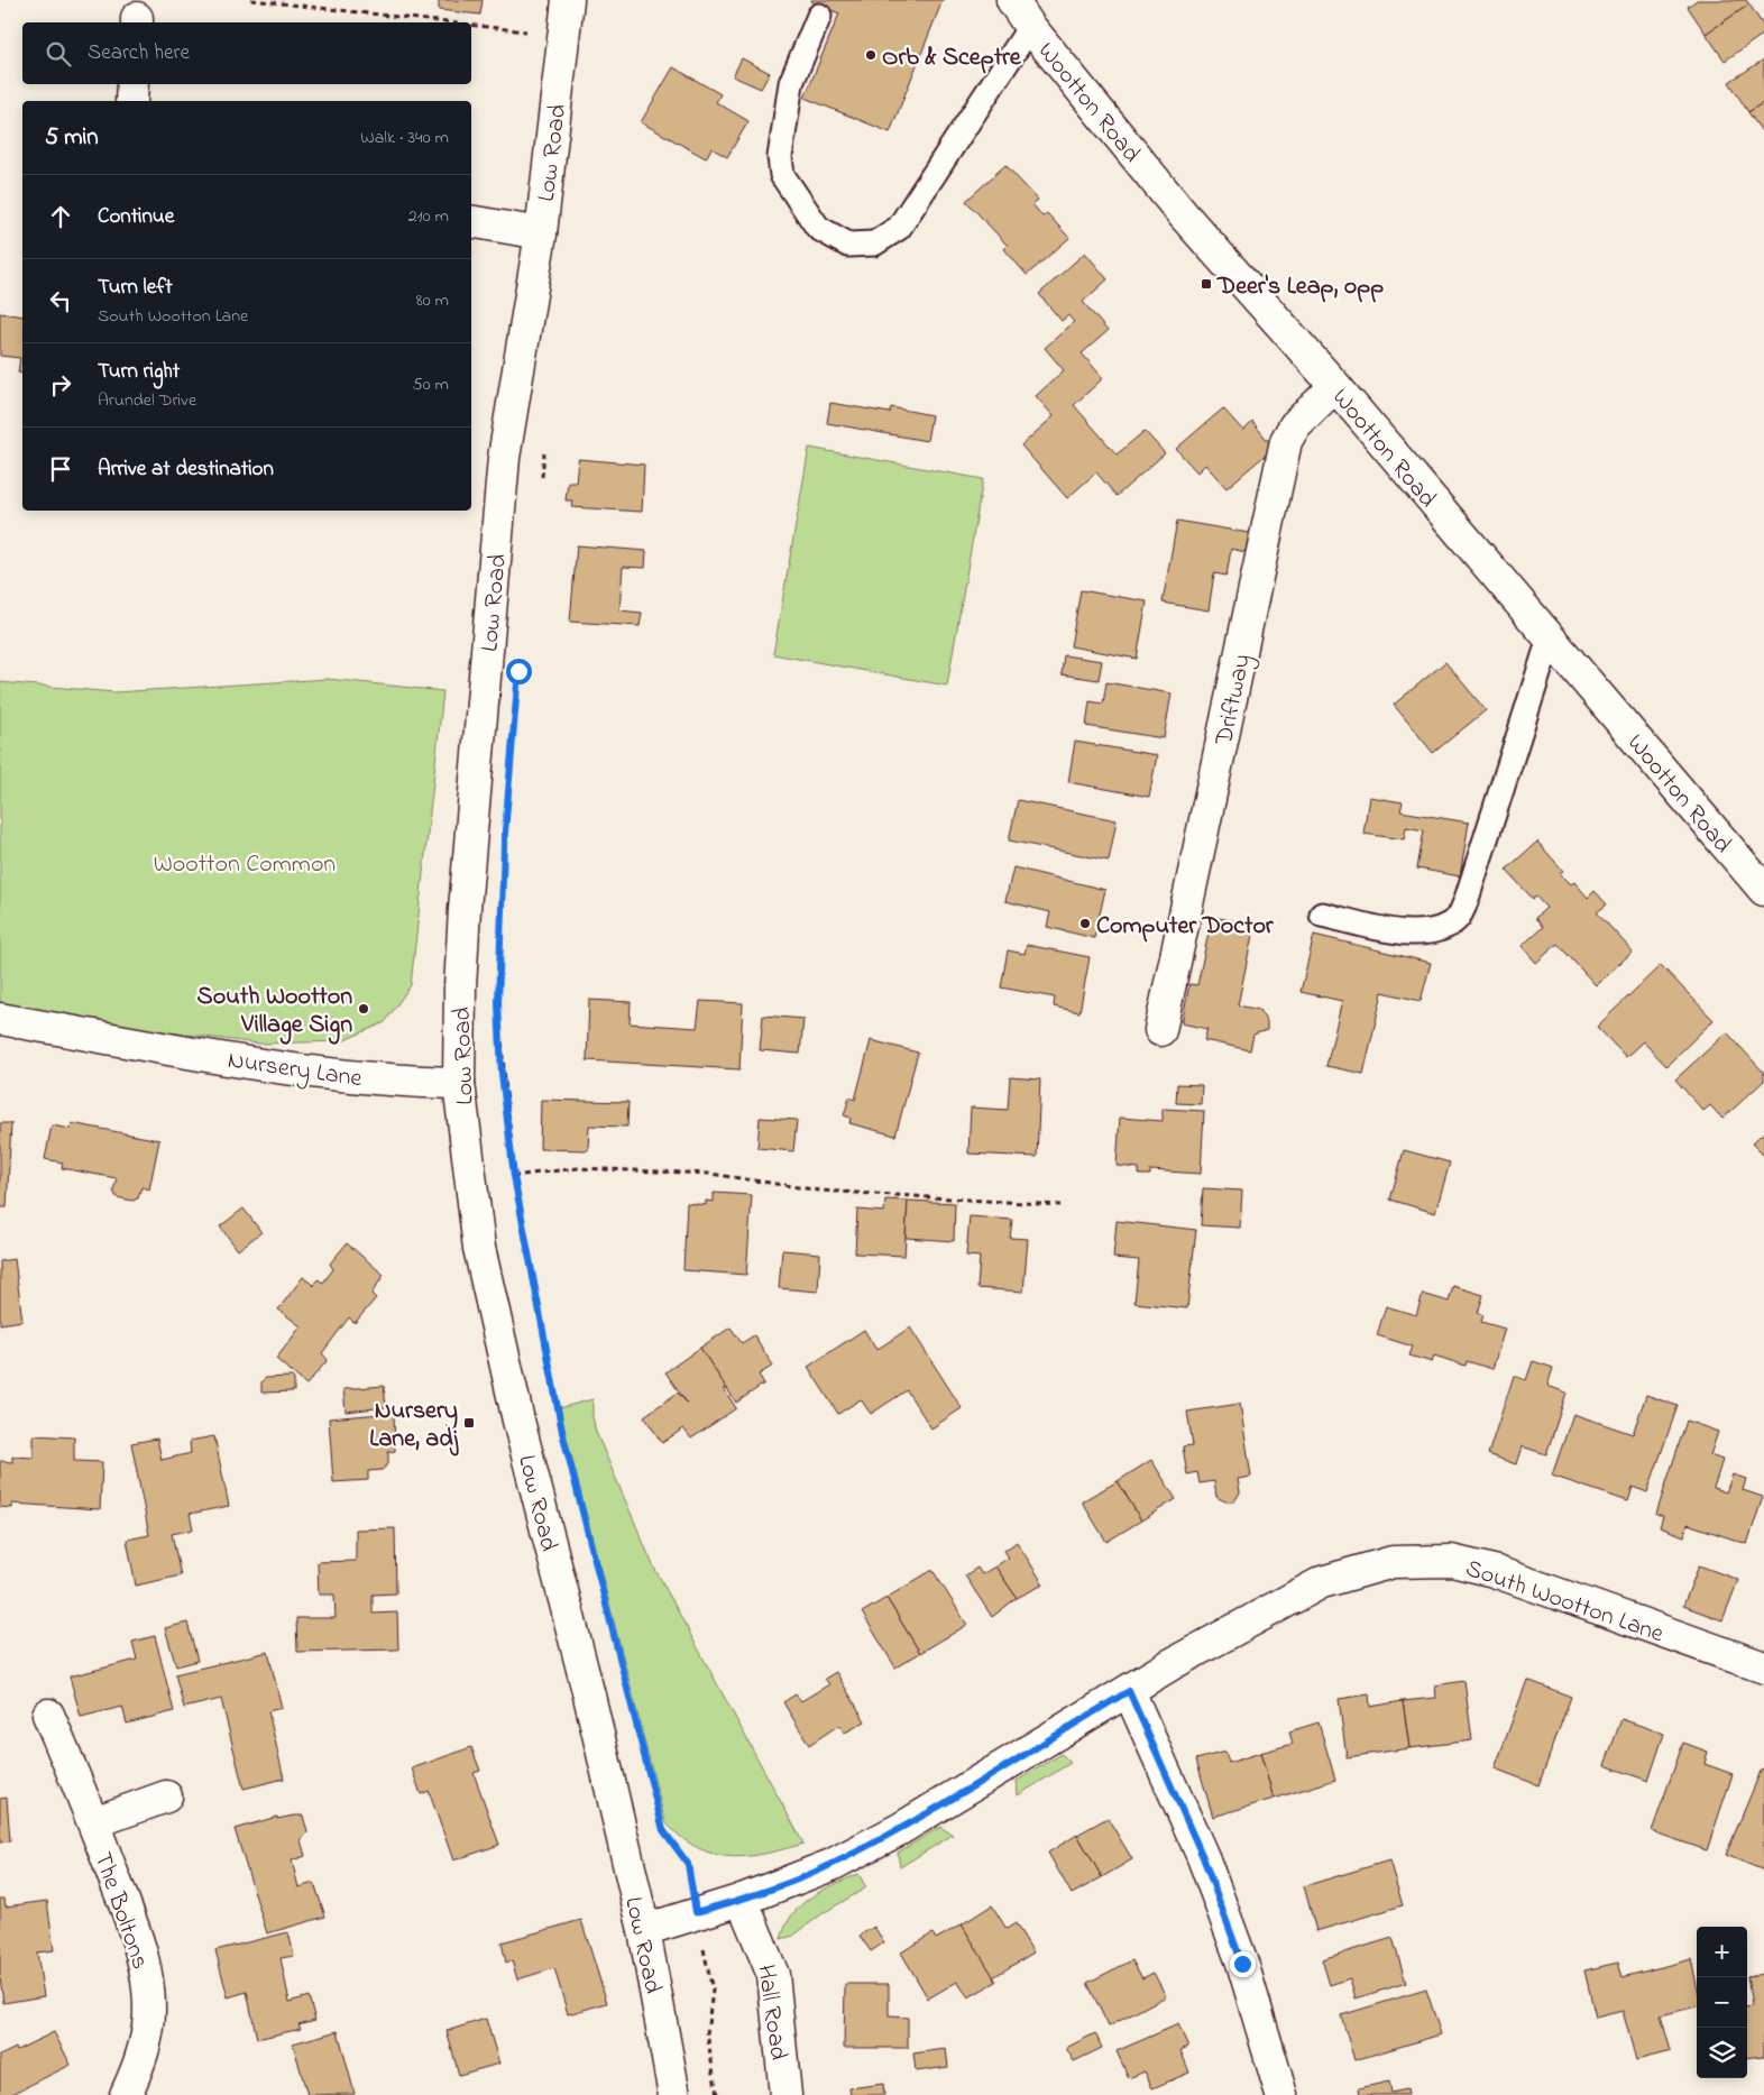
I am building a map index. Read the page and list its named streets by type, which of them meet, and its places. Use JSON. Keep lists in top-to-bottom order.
{
  "streets": {
    "street": [
      "Wootton Road",
      "Low Road",
      "Driftway",
      "Nursery Lane",
      "South Wootton Lane",
      "The Boltons",
      "Hall Road"
    ]
  },
  "crossings": [
    ["Wootton Road", "Driftway"],
    ["Low Road", "Nursery Lane"],
    ["Low Road", "South Wootton Lane"],
    ["South Wootton Lane", "Hall Road"]
  ],
  "parks": ["Wootton Common"],
  "places": {
    "other": ["Orb & Sceptre", "Computer Doctor", "South Wootton Village Sign"],
    "transit": ["Deer's Leap, opp", "Nursery Lane, adj"]
  },
  "page": {
    "search": "Search here",
    "heading": ["5 min", "Walk · 340 m"],
    "list": [
      ["Continue", "210 m"],
      ["Turn left", "South Wootton Lane", "80 m"],
      ["Turn right", "Arundel Drive", "50 m"],
      "Arrive at destination"
    ],
    "map_buttons": ["+", "−"]
  }
}
